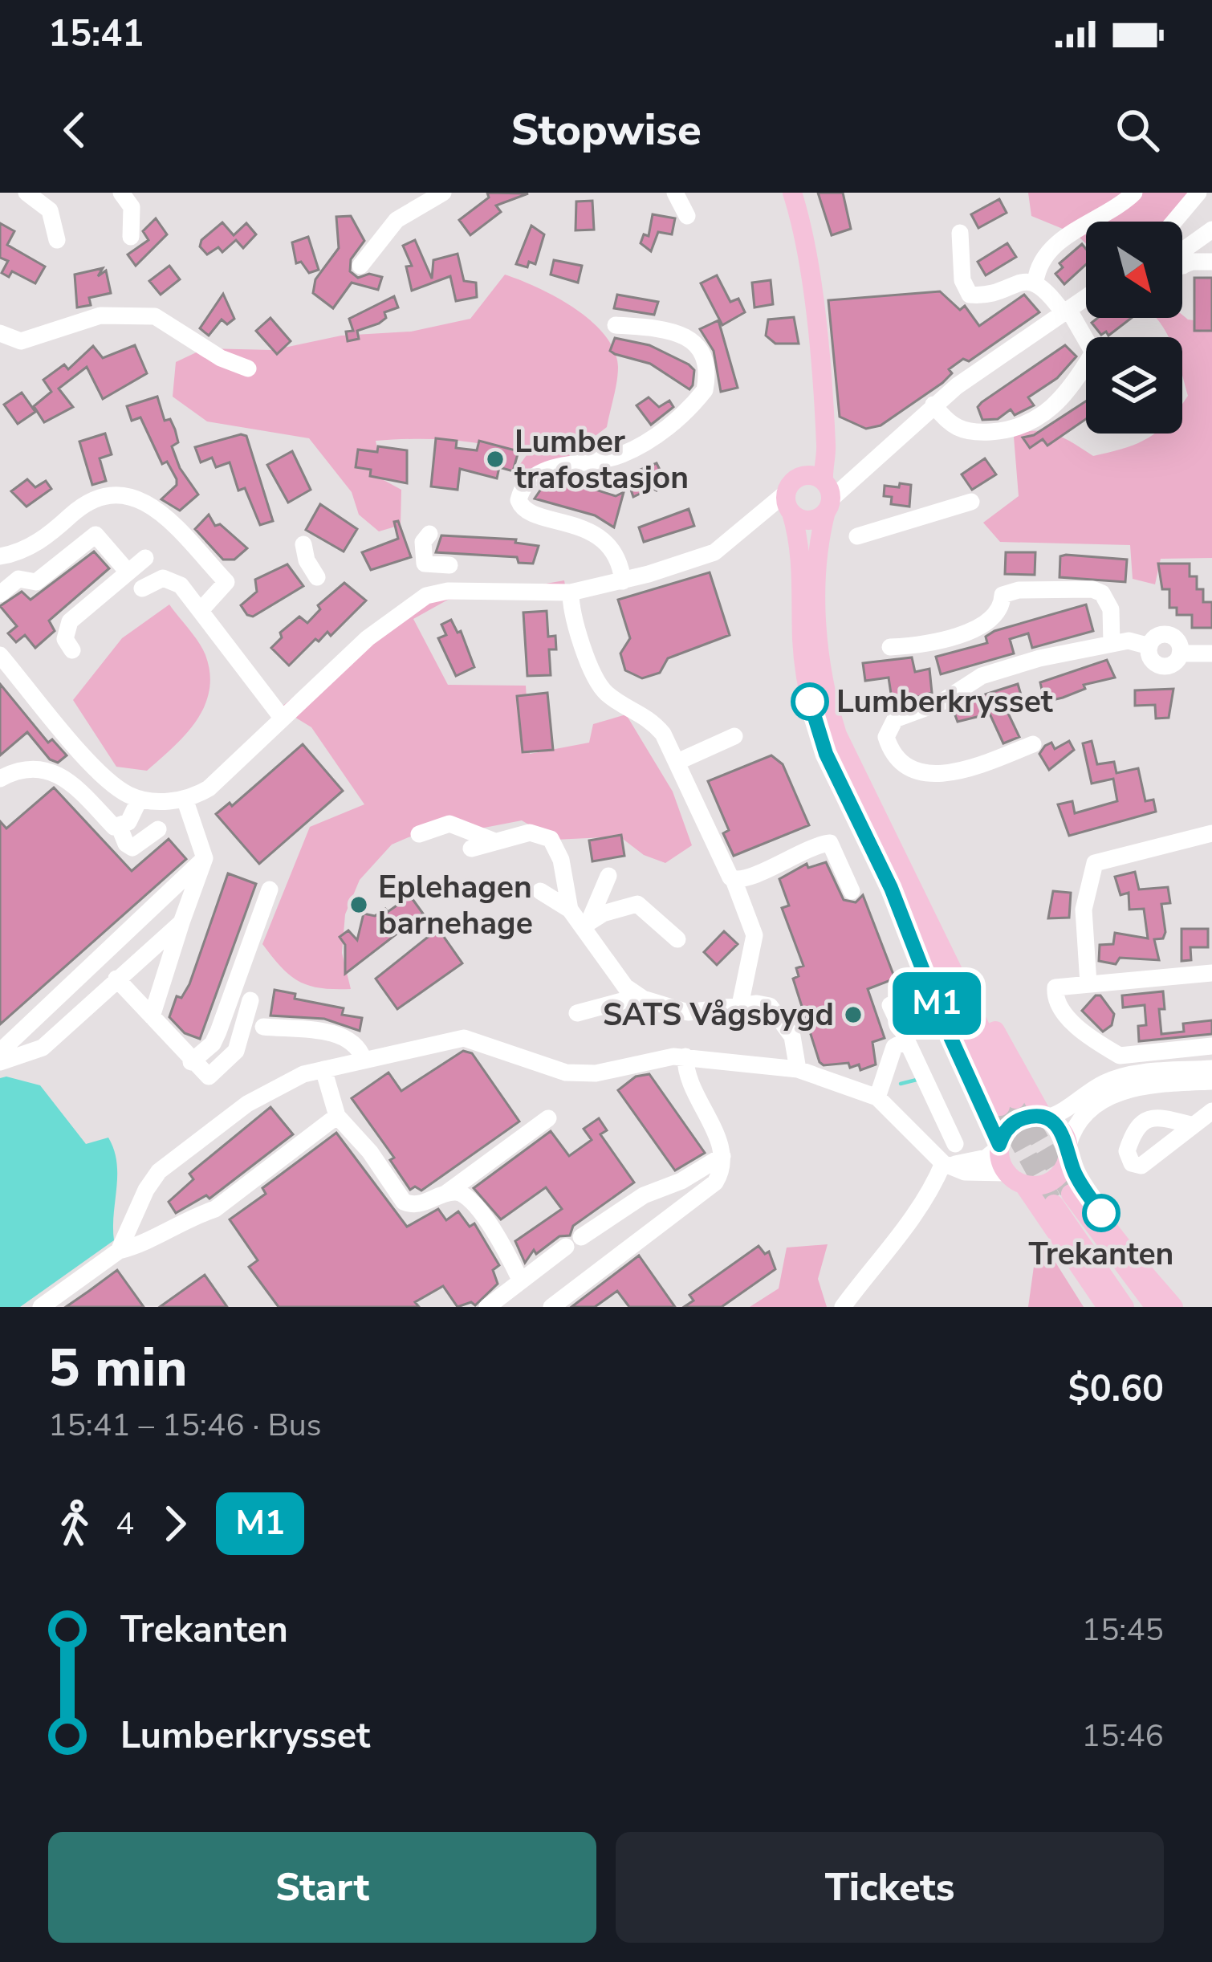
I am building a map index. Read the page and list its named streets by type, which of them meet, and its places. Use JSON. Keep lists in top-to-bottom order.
{
  "places": [
    "Lumber trafostasjon",
    "Lumberkrysset",
    "Eplehagen barnehage",
    "SATS Vågsbygd",
    "Trekanten"
  ],
  "lines": ["bus line M1"],
  "north": "bottom right",
  "page": {
    "status": "15:41",
    "header": "Stopwise",
    "on_map": "M1",
    "heading": ["5 min", "15:41 – 15:46 · Bus", "$0.60"],
    "legs": ["4", "M1"],
    "list": [
      {
        "name": "Trekanten",
        "value": "15:45"
      },
      {
        "name": "Lumberkrysset",
        "value": "15:46"
      }
    ],
    "buttons": ["Start", "Tickets"]
  }
}
